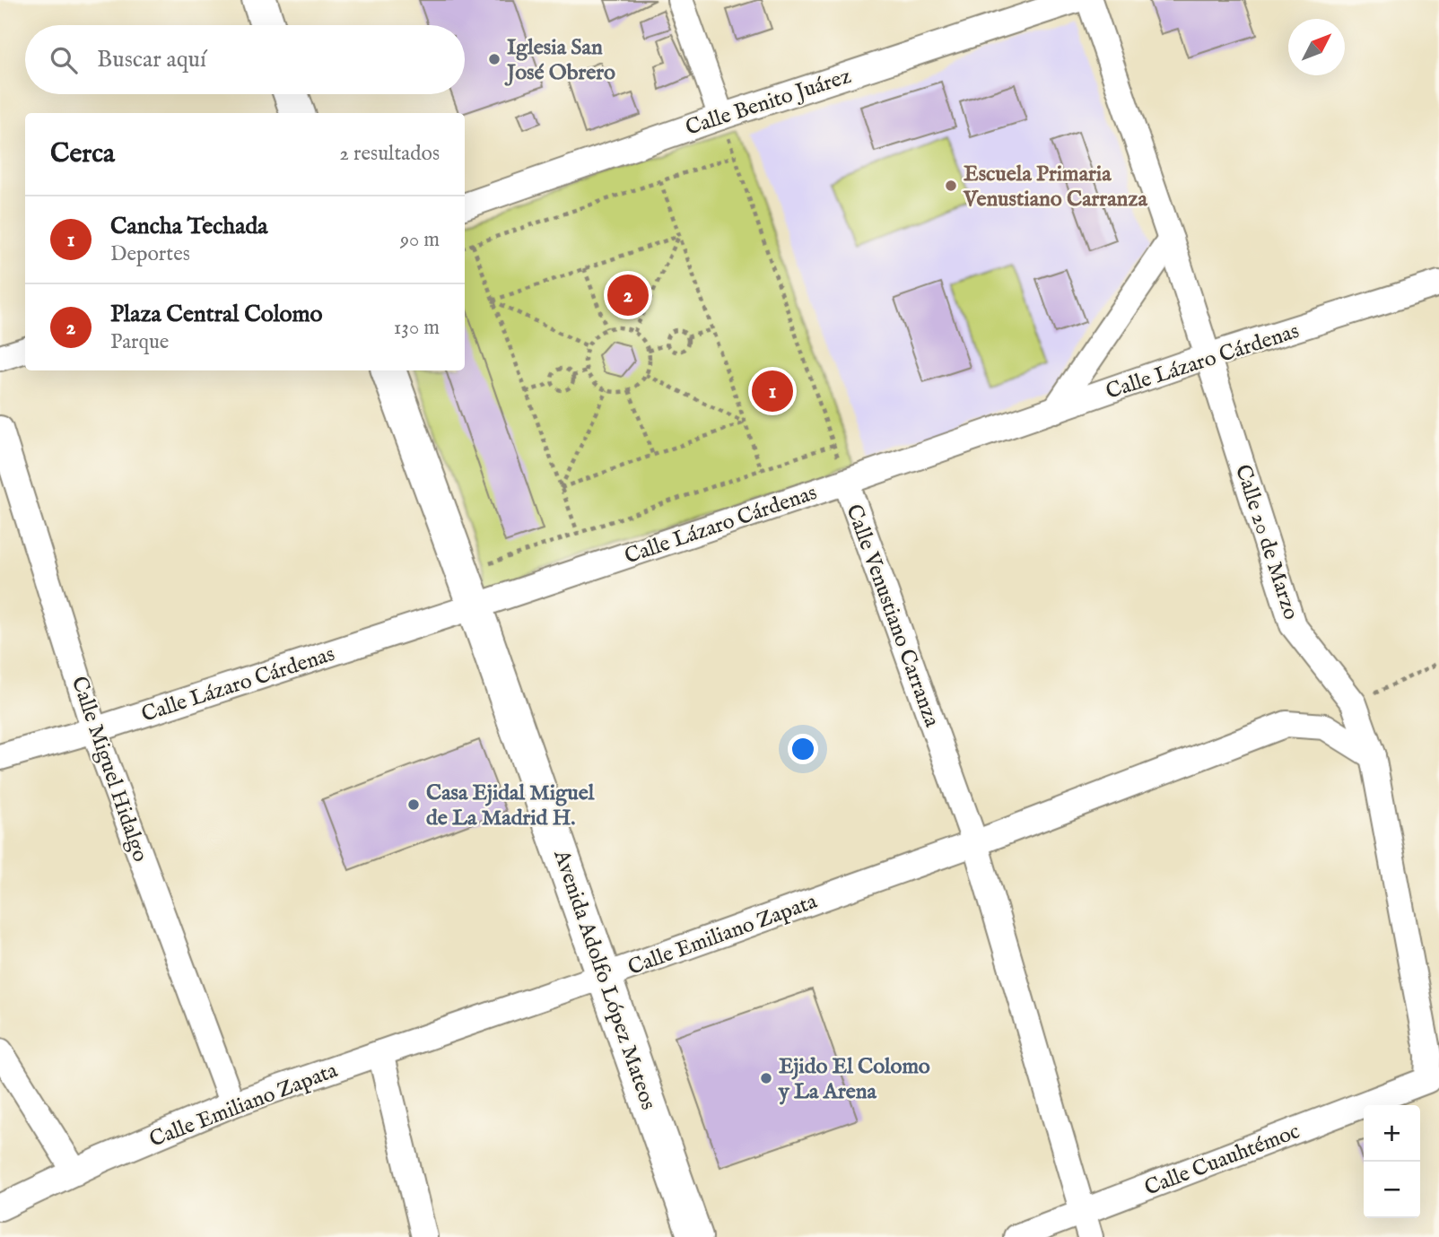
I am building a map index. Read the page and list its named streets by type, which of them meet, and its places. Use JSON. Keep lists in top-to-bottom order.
{
  "streets": {
    "main road": ["Avenida Adolfo López Mateos"],
    "street": [
      "Calle Benito Juárez",
      "Calle Lázaro Cárdenas",
      "Calle 20 de Marzo",
      "Calle Venustiano Carranza",
      "Calle Miguel Hidalgo",
      "Calle Emiliano Zapata",
      "Calle Cuauhtémoc"
    ]
  },
  "crossings": [
    ["Calle Benito Juárez", "Calle Venustiano Carranza"],
    ["Calle Lázaro Cárdenas", "Calle 20 de Marzo"],
    ["Calle Lázaro Cárdenas", "Calle Venustiano Carranza"],
    ["Calle Lázaro Cárdenas", "Calle Miguel Hidalgo"],
    ["Calle Lázaro Cárdenas", "Avenida Adolfo López Mateos"],
    ["Calle 20 de Marzo", "Calle Emiliano Zapata"],
    ["Calle 20 de Marzo", "Calle Cuauhtémoc"],
    ["Calle Venustiano Carranza", "Calle Emiliano Zapata"],
    ["Calle Venustiano Carranza", "Calle Cuauhtémoc"],
    ["Calle Miguel Hidalgo", "Calle Emiliano Zapata"],
    ["Calle Emiliano Zapata", "Avenida Adolfo López Mateos"]
  ],
  "places": [
    "Iglesia San José Obrero",
    "Escuela Primaria Venustiano Carranza",
    "Casa Ejidal Miguel de La Madrid H.",
    "Ejido El Colomo y La Arena"
  ],
  "north": "top right",
  "page": {
    "search": "Buscar aquí",
    "heading": ["Cerca", "2 resultados"],
    "list": [
      {
        "mark": "1",
        "name": "Cancha Techada",
        "note": "Deportes",
        "value": "90 m"
      },
      {
        "mark": "2",
        "name": "Plaza Central Colomo",
        "note": "Parque",
        "value": "130 m"
      }
    ],
    "pins": ["2", "1"],
    "map_buttons": ["+", "−"]
  }
}
